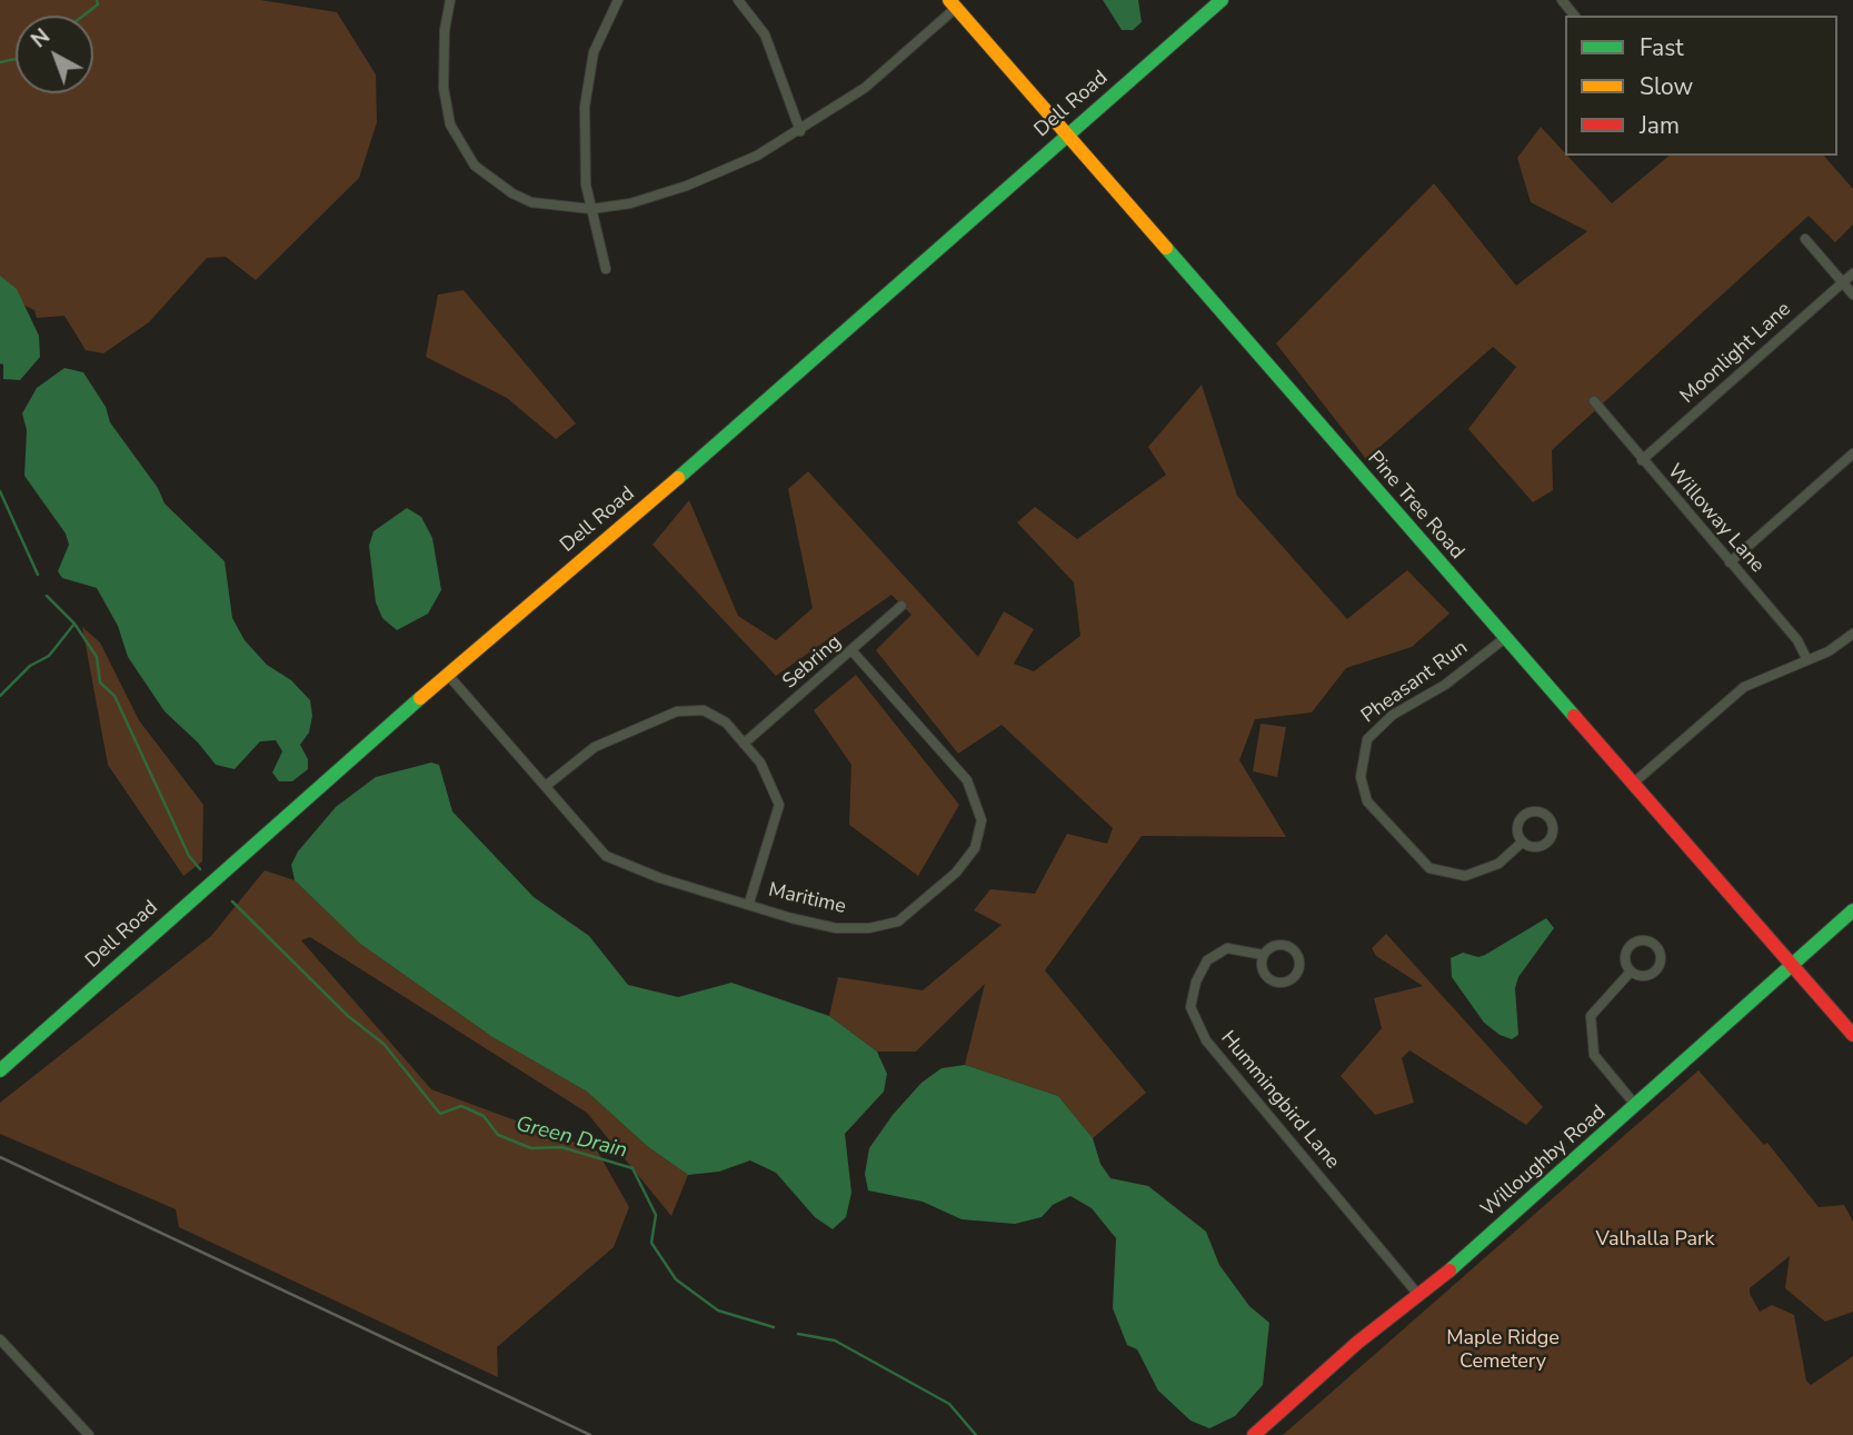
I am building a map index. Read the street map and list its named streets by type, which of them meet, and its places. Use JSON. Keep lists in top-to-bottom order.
{
  "streets": {
    "street": [
      "Dell Road",
      "Moonlight Lane",
      "Pine Tree Road",
      "Willoway Lane",
      "Sebring",
      "Pheasant Run",
      "Maritime",
      "Hummingbird Lane",
      "Willoughby Road"
    ]
  },
  "crossings": [
    ["Dell Road", "Pine Tree Road"],
    ["Dell Road", "Maritime"],
    ["Moonlight Lane", "Willoway Lane"],
    ["Pine Tree Road", "Pheasant Run"],
    ["Pine Tree Road", "Willoughby Road"],
    ["Sebring", "Maritime"],
    ["Hummingbird Lane", "Willoughby Road"]
  ],
  "water": ["Green Drain"],
  "parks": ["Valhalla Park", "Maple Ridge Cemetery"],
  "legend": ["Fast", "Slow", "Jam"],
  "north": "top left"
}
